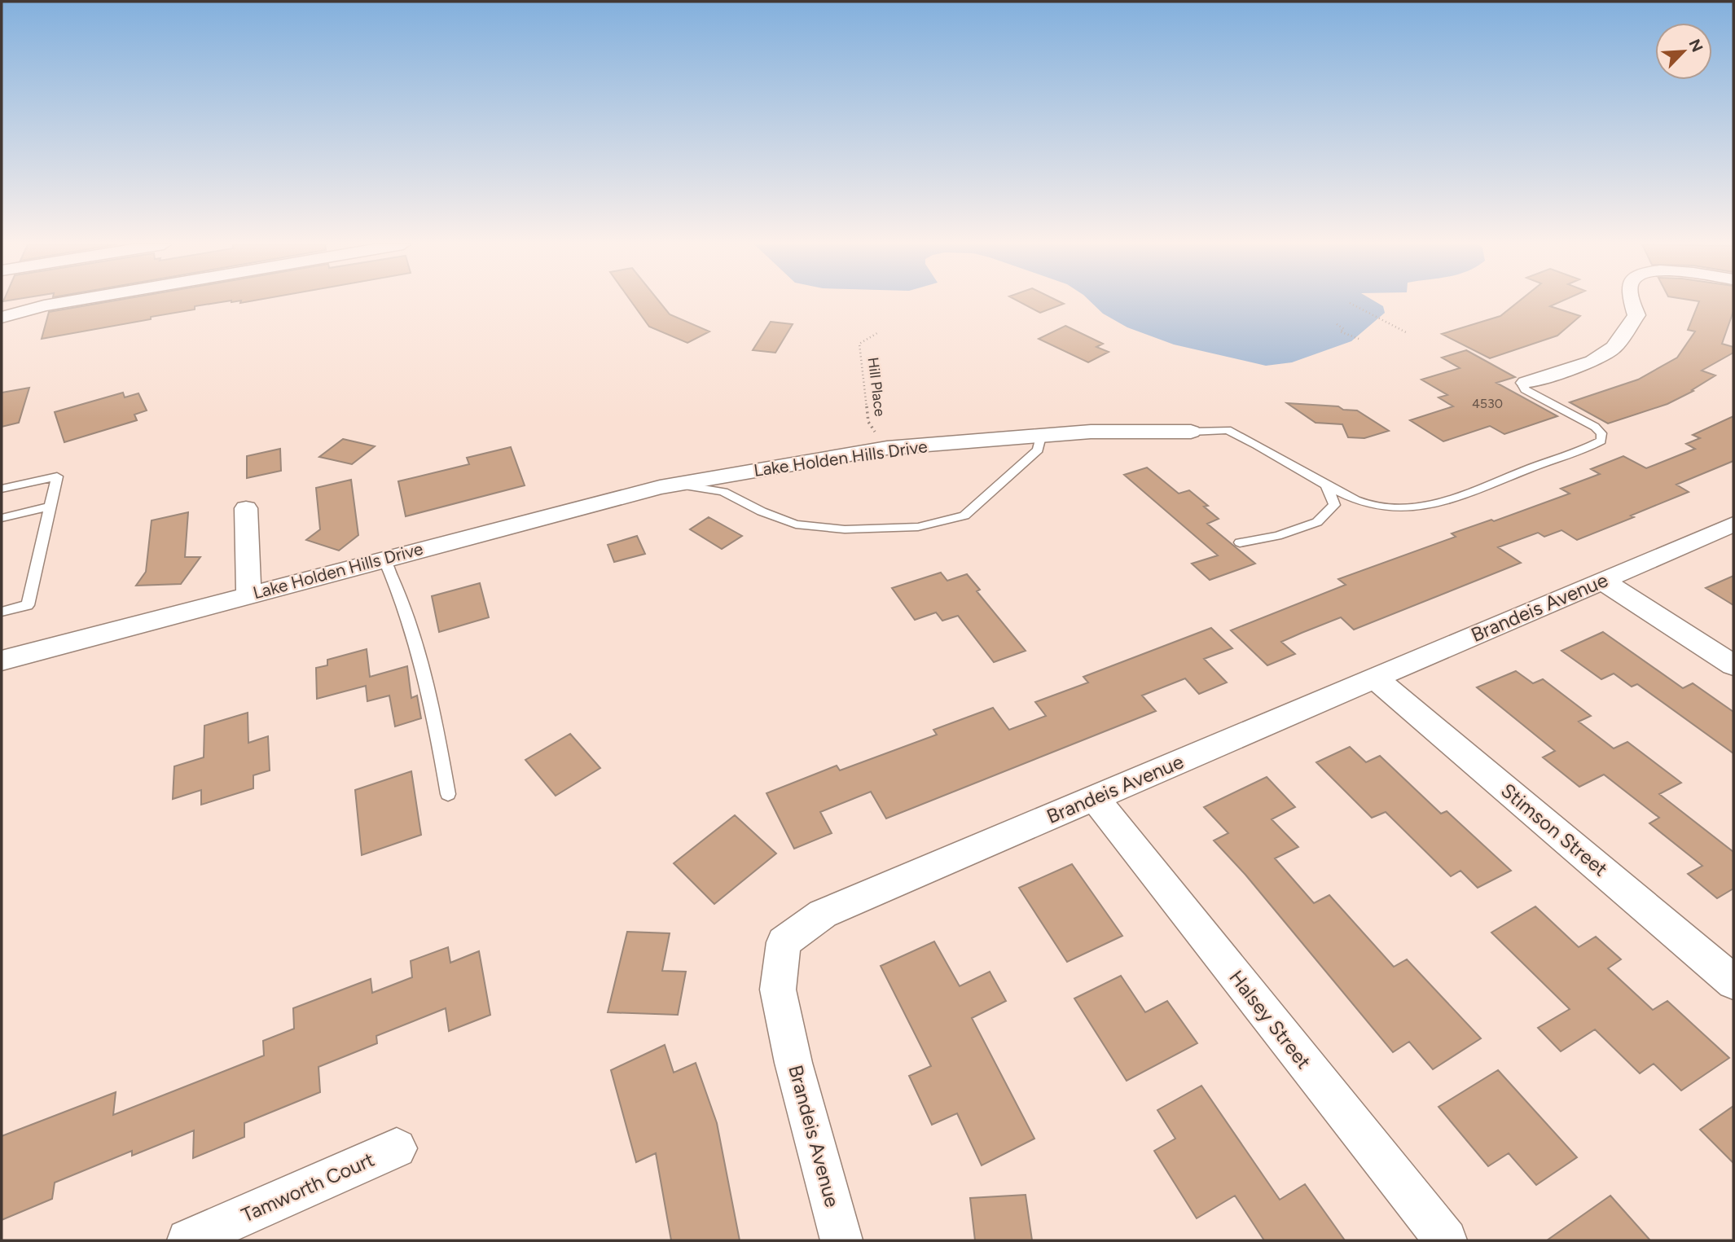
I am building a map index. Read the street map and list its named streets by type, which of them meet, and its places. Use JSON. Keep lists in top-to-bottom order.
{
  "streets": {
    "street": [
      "Lake Holden Hills Drive",
      "Brandeis Avenue",
      "Stimson Street",
      "Halsey Street",
      "Tamworth Court"
    ],
    "path": ["Hill Place"]
  },
  "crossings": [
    ["Hill Place", "Lake Holden Hills Drive"],
    ["Brandeis Avenue", "Stimson Street"],
    ["Brandeis Avenue", "Halsey Street"]
  ],
  "house_numbers": ["4530"],
  "north": "top right"
}
